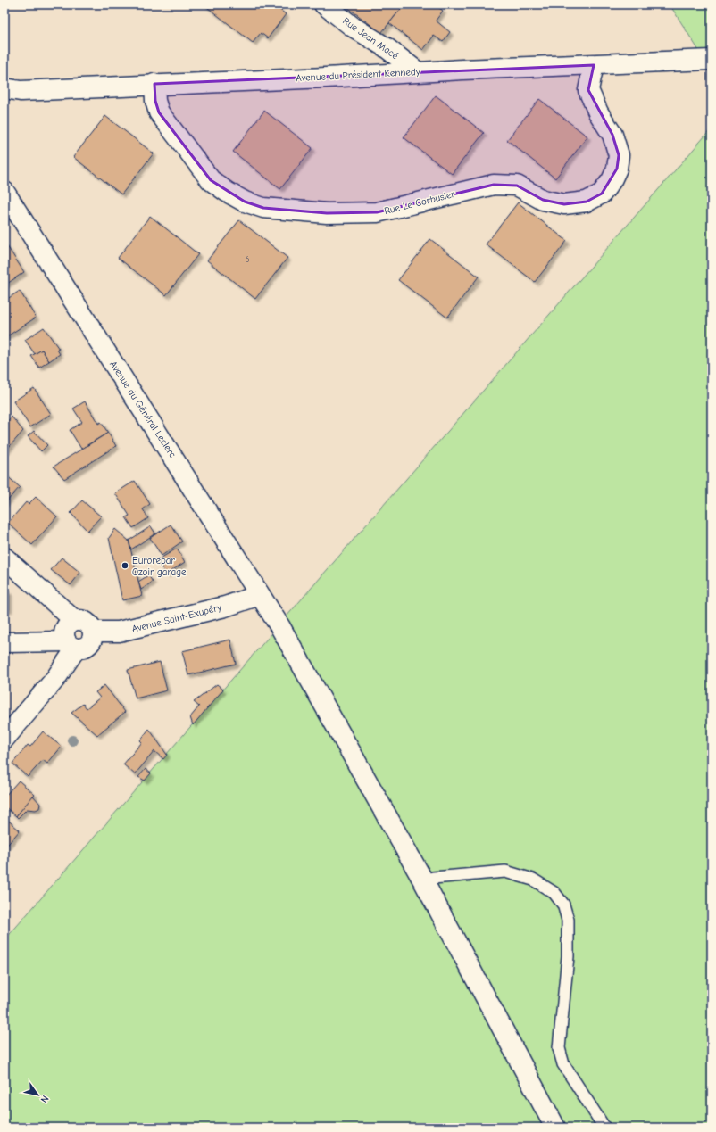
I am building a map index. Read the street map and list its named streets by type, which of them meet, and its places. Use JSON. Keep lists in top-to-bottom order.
{
  "streets": {
    "street": [
      "Rue Jean Macé",
      "Avenue du Président Kennedy",
      "Rue Le Corbusier",
      "Avenue du Général Leclerc",
      "Avenue Saint-Exupéry"
    ]
  },
  "crossings": [
    ["Rue Jean Macé", "Avenue du Président Kennedy"],
    ["Avenue du Président Kennedy", "Rue Le Corbusier"],
    ["Avenue du Général Leclerc", "Avenue Saint-Exupéry"]
  ],
  "places": ["Eurorepar Ozoir garage"],
  "house_numbers": ["6"],
  "north": "bottom right"
}
